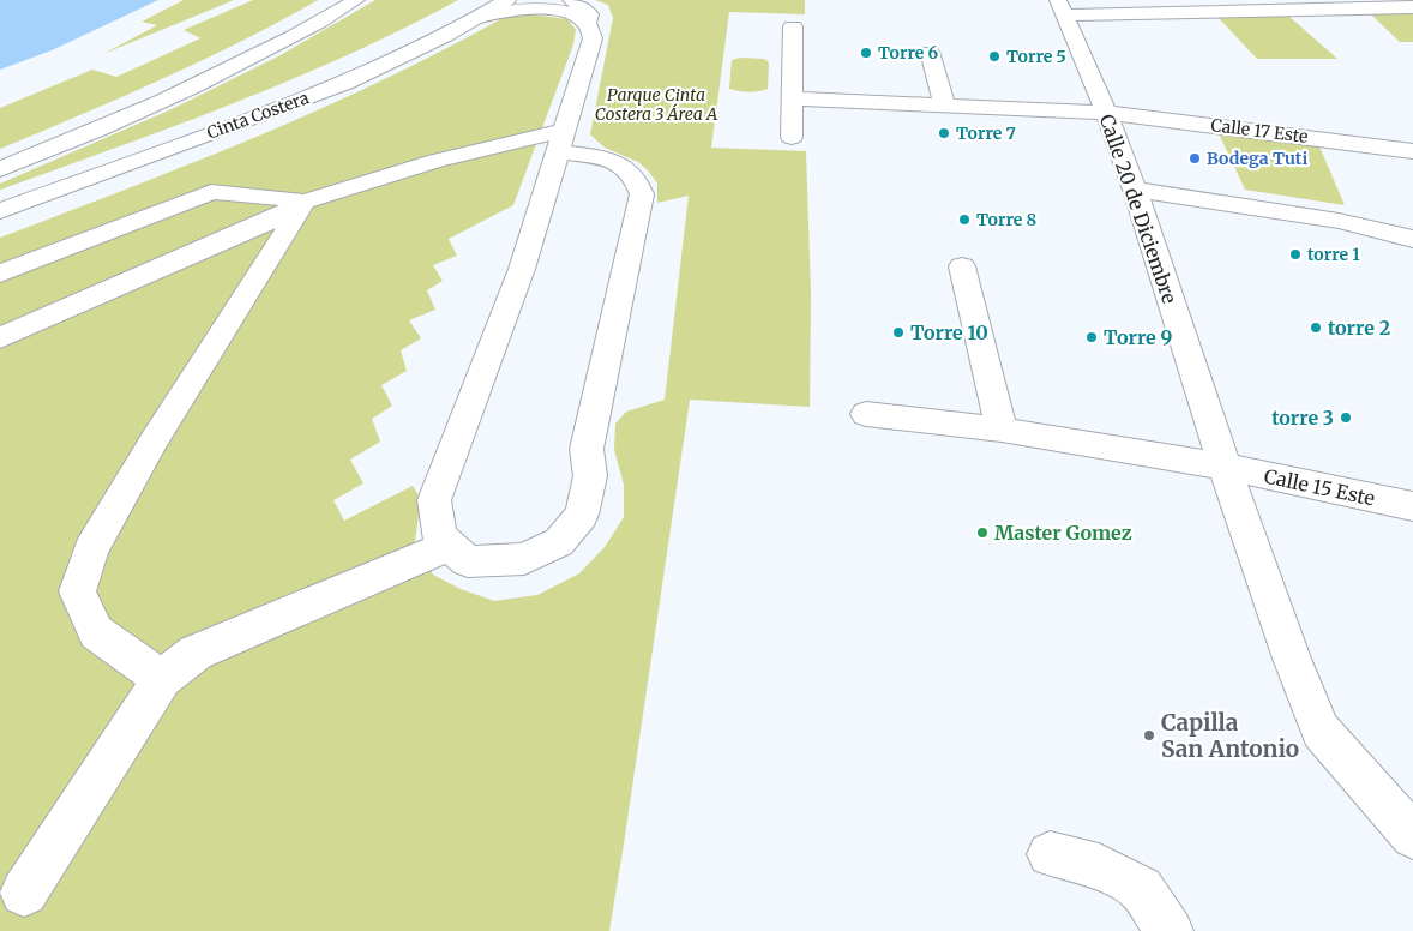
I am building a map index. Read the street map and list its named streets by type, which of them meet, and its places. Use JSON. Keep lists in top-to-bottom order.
{
  "streets": {
    "street": [
      "Cinta Costera",
      "Calle 17 Este",
      "Calle 20 de Diciembre",
      "Calle 15 Este"
    ]
  },
  "crossings": [
    ["Calle 17 Este", "Calle 20 de Diciembre"],
    ["Calle 20 de Diciembre", "Calle 15 Este"]
  ],
  "parks": ["Parque Cinta Costera 3 Área A"],
  "places": [
    "Torre 6",
    "Torre 5",
    "Torre 7",
    "Bodega Tuti",
    "Torre 8",
    "torre 1",
    "torre 2",
    "Torre 10",
    "Torre 9",
    "torre 3",
    "Master Gomez",
    "Capilla San Antonio"
  ]
}
